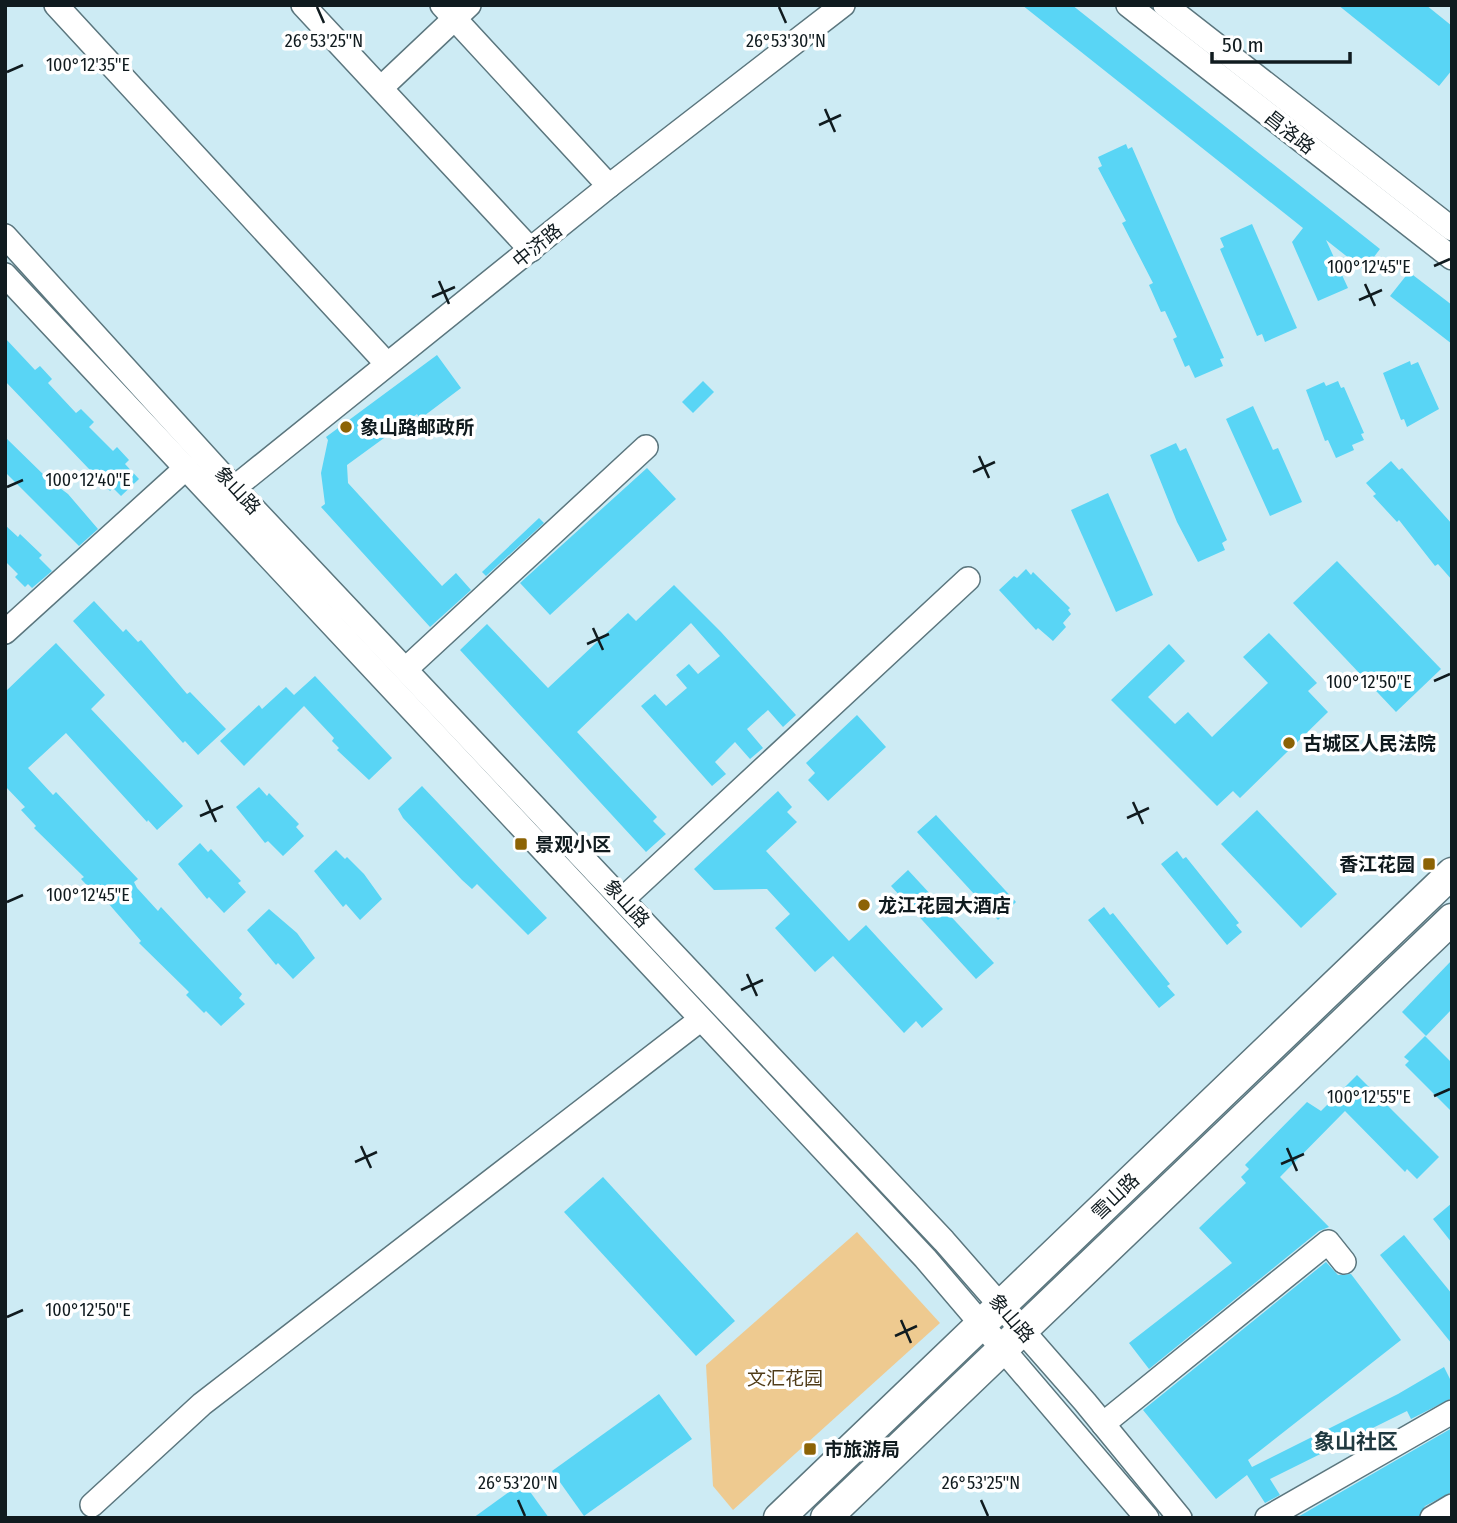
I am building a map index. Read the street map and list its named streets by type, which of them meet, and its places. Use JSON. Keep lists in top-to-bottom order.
{
  "streets": {
    "main road": ["雪山路"],
    "street": ["昌洛路", "中济路", "象山路"]
  },
  "crossings": [
    ["中济路", "象山路"],
    ["象山路", "雪山路"]
  ],
  "districts": ["象山社区"],
  "parks": ["文汇花园"],
  "places": {
    "other": ["象山路邮政所", "古城区人民法院", "龙江花园大酒店"],
    "transit": ["景观小区", "香江花园", "市旅游局"]
  },
  "scale_bar": "50 m",
  "coordinates": [
    "26°53'25\"N",
    "26°53'30\"N",
    "100°12'35\"E",
    "100°12'45\"E",
    "100°12'40\"E",
    "100°12'50\"E",
    "100°12'55\"E",
    "26°53'20\"N"
  ]
}
